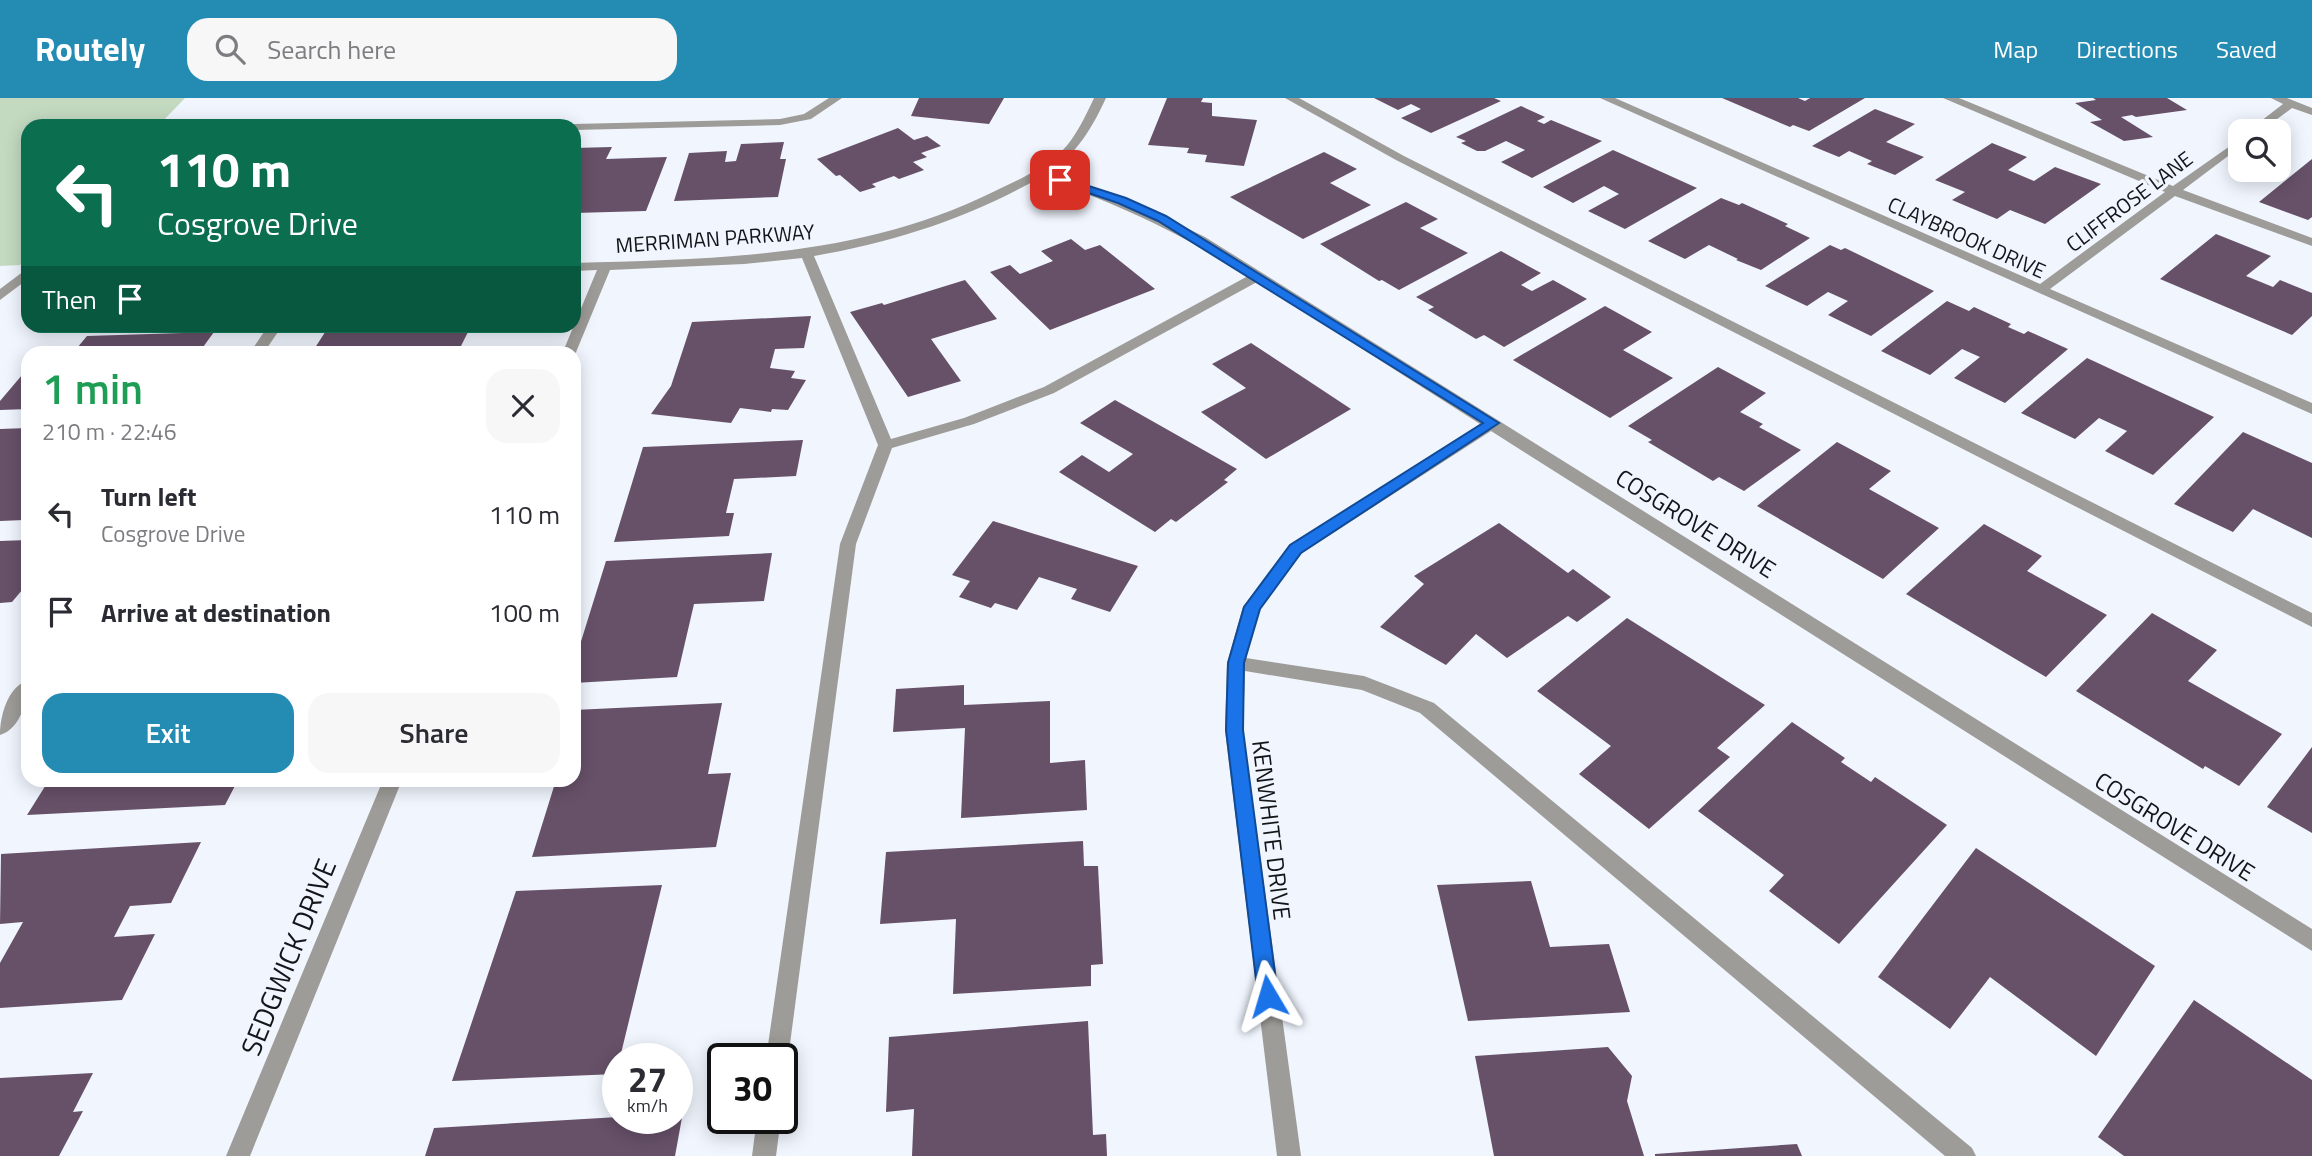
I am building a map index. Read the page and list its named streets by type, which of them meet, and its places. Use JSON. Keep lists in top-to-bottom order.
{
  "streets": {
    "street": [
      "CLIFFROSE LANE",
      "CLAYBROOK DRIVE",
      "MERRIMAN PARKWAY",
      "COSGROVE DRIVE",
      "KENWHITE DRIVE",
      "SEDGWICK DRIVE"
    ]
  },
  "crossings": [
    ["CLIFFROSE LANE", "CLAYBROOK DRIVE"],
    ["MERRIMAN PARKWAY", "COSGROVE DRIVE"],
    ["COSGROVE DRIVE", "KENWHITE DRIVE"]
  ],
  "page": {
    "header": "Routely",
    "search": "Search here",
    "nav": ["Map", "Directions", "Saved"],
    "turn": ["110 m", "Cosgrove Drive"],
    "then": "Then",
    "heading": ["1 min", "210 m · 22:46"],
    "list": [
      {
        "name": "Turn left",
        "note": "Cosgrove Drive",
        "value": "110 m"
      },
      {
        "name": "Arrive at destination",
        "value": "100 m"
      }
    ],
    "buttons": ["Exit", "Share"],
    "speed": "27 km/h",
    "limit": "30"
  }
}
